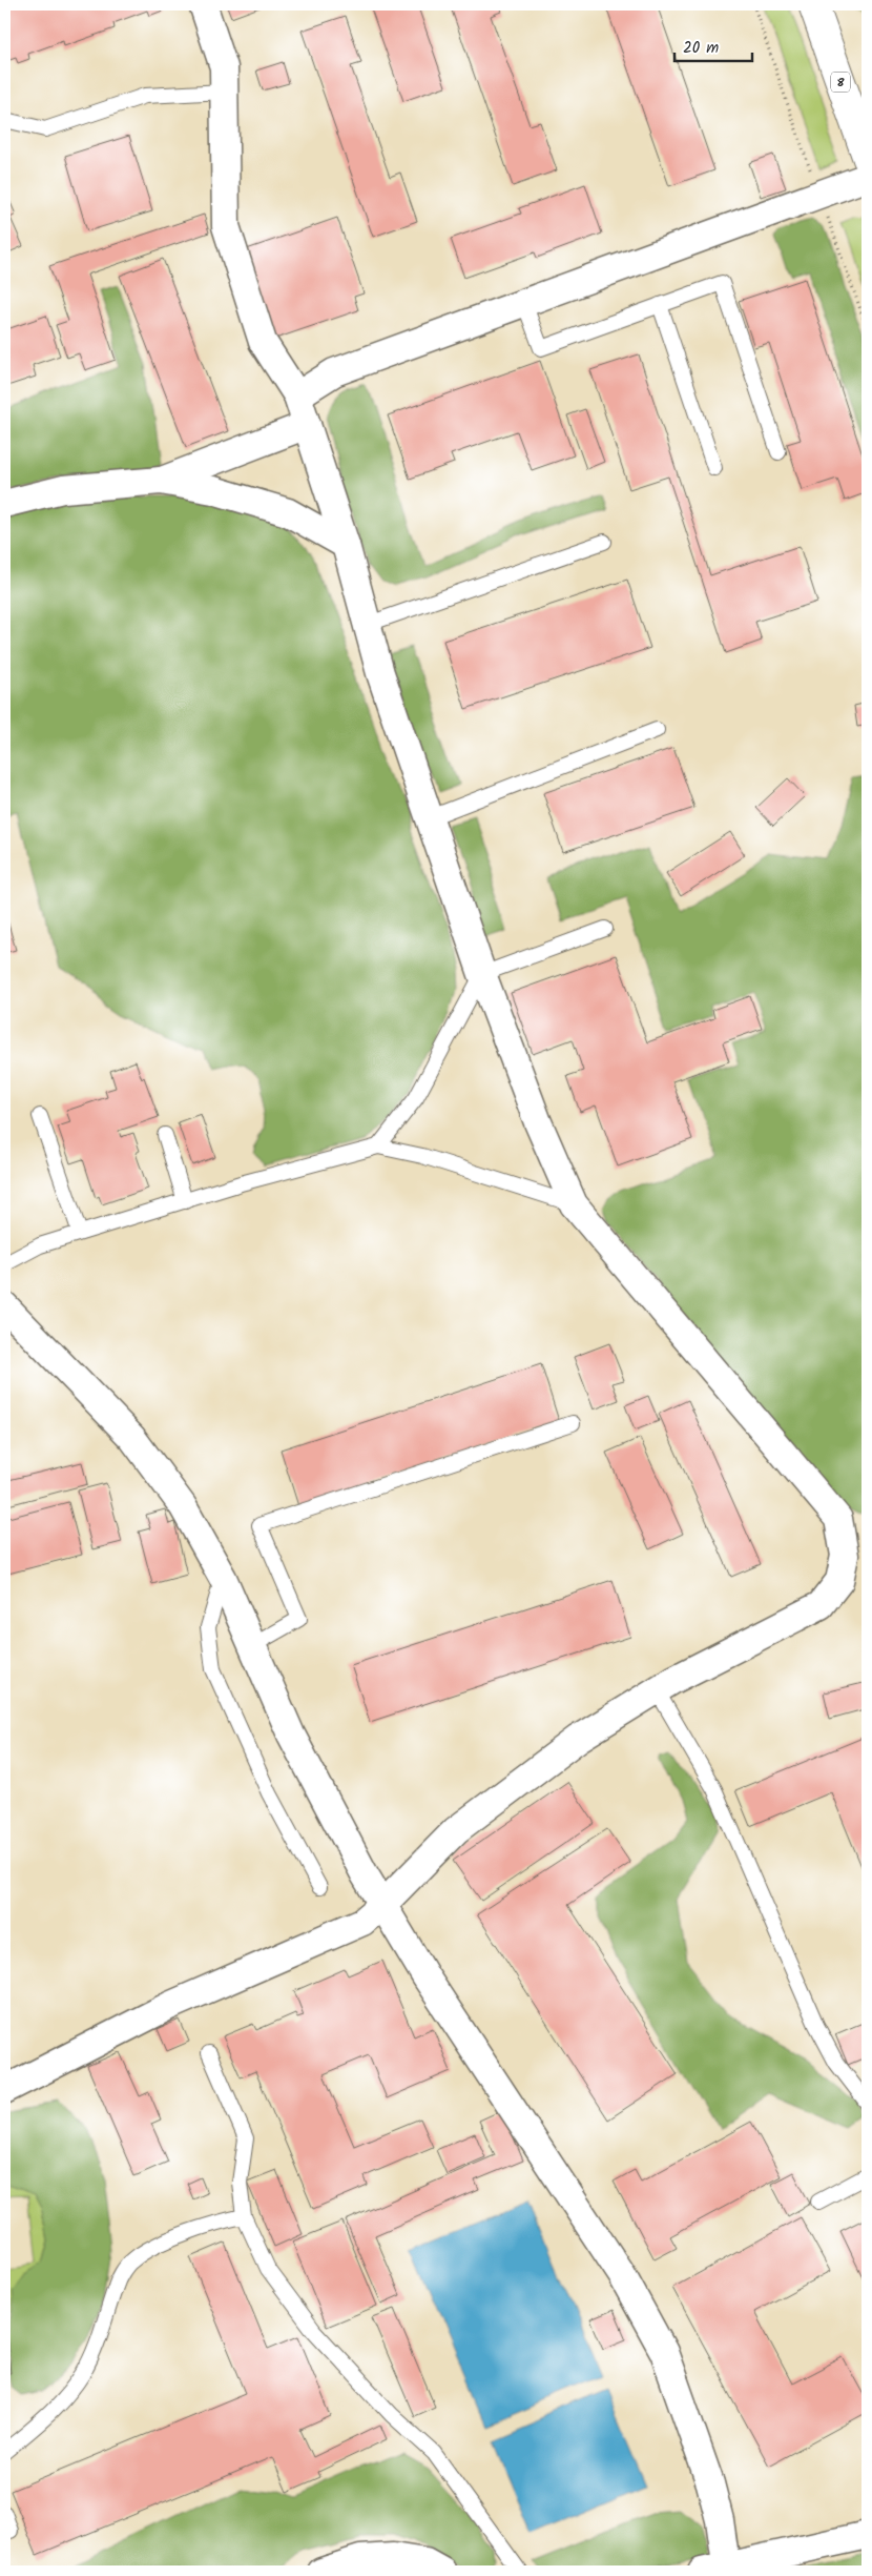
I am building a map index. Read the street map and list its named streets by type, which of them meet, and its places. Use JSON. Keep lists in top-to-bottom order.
{
  "streets": {
    "highway": ["8"]
  },
  "scale_bar": "20 m"
}
